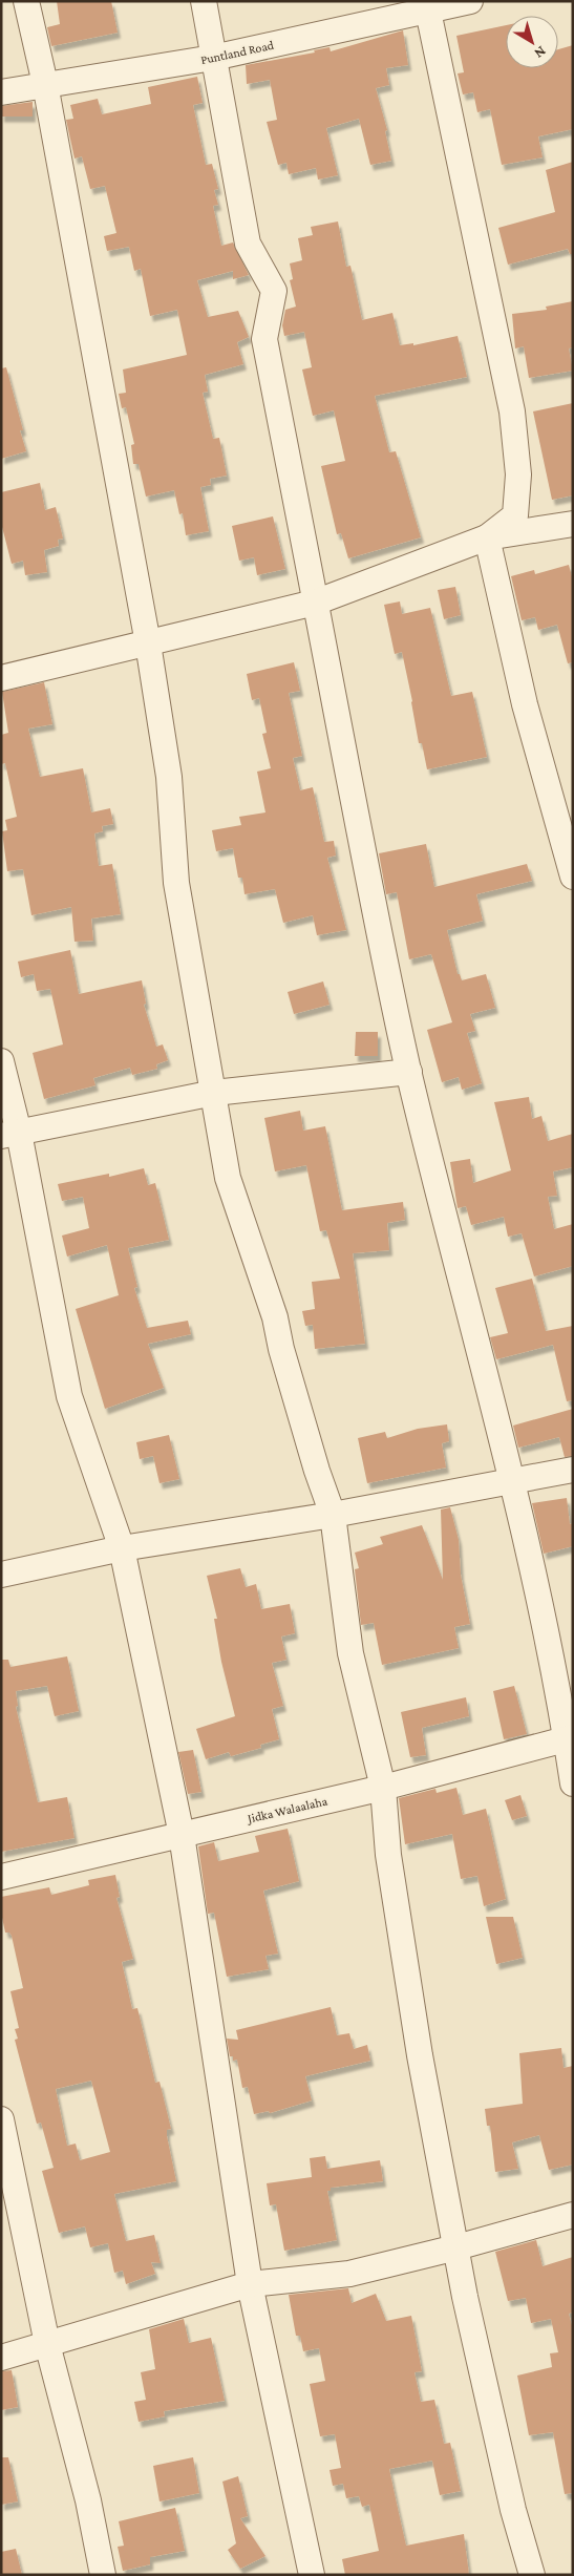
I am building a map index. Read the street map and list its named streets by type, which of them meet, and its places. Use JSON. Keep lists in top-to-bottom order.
{
  "streets": {
    "street": ["Puntland Road", "Jidka Walaalaha"]
  },
  "north": "bottom right"
}
